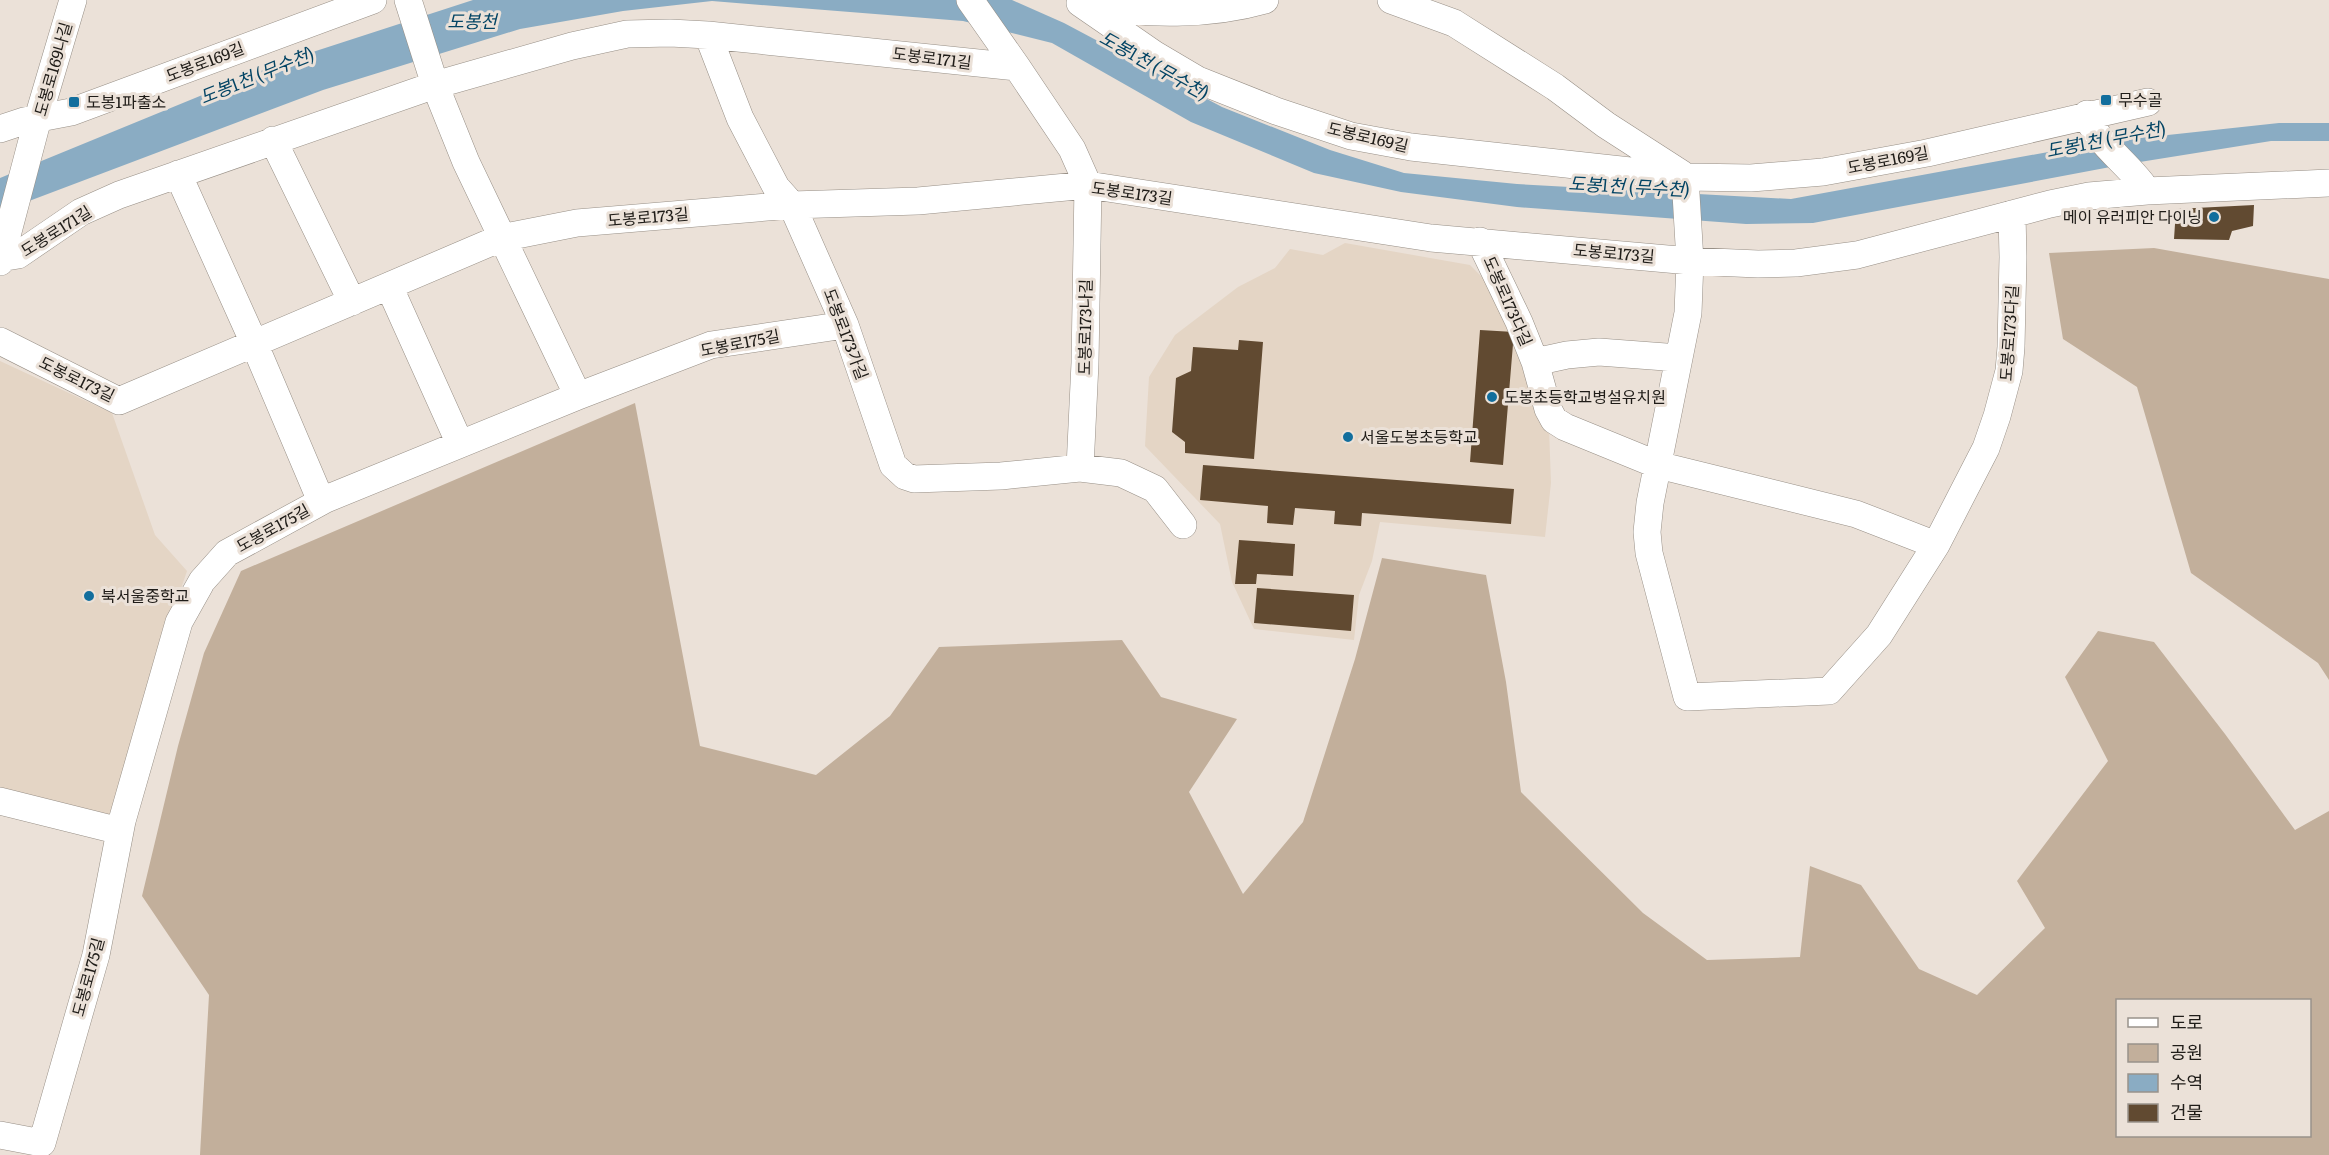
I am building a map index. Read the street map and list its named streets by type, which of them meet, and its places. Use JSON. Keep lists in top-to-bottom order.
{
  "streets": {
    "street": [
      "도봉로171길",
      "도봉로169길",
      "도봉로169나길",
      "도봉로173길",
      "도봉로173다길",
      "도봉로173나길",
      "도봉로173가길",
      "도봉로175길"
    ]
  },
  "crossings": [
    ["도봉로171길", "도봉로169나길"],
    ["도봉로169길", "도봉로169나길"],
    ["도봉로173길", "도봉로173다길"],
    ["도봉로173길", "도봉로173나길"],
    ["도봉로173길", "도봉로173가길"],
    ["도봉로173나길", "도봉로173가길"],
    ["도봉로173가길", "도봉로175길"]
  ],
  "water": ["도봉천", "도봉1천 (무수천)"],
  "places": {
    "transit": ["무수골", "도봉1파출소"],
    "other": [
      "메이 유러피안 다이닝",
      "도봉초등학교병설유치원",
      "서울도봉초등학교",
      "북서울중학교"
    ]
  },
  "legend": [
    "도로",
    "공원",
    "수역",
    "건물"
  ]
}
